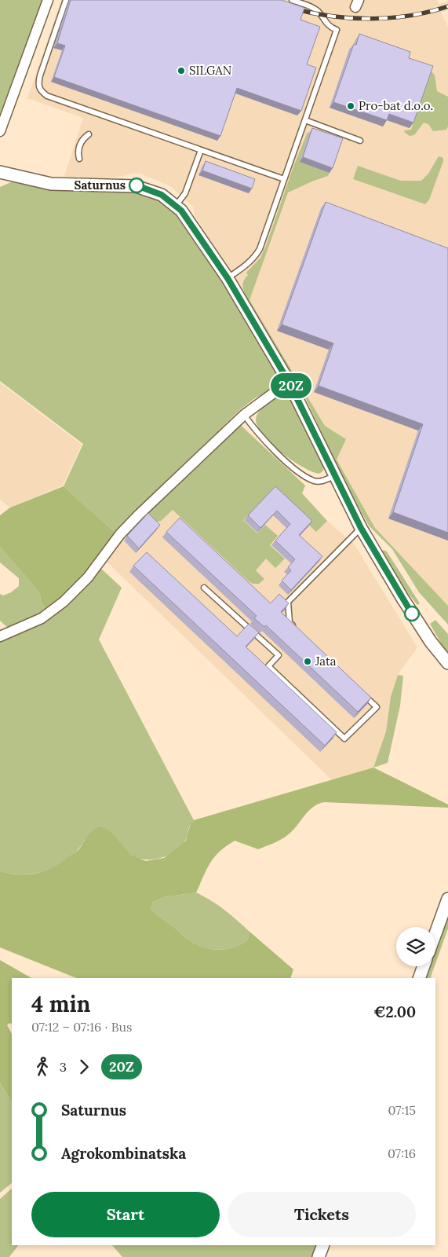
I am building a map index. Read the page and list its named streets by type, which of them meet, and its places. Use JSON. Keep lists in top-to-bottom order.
{
  "places": [
    "SILGAN",
    "Pro-bat d.o.o.",
    "Saturnus",
    "Jata"
  ],
  "lines": ["bus line 20Z"],
  "page": {
    "on_map": "20Z",
    "heading": ["4 min", "07:12 – 07:16 · Bus", "€2.00"],
    "legs": ["3", "20Z"],
    "list": [
      {
        "name": "Saturnus",
        "value": "07:15"
      },
      {
        "name": "Agrokombinatska",
        "value": "07:16"
      }
    ],
    "buttons": ["Start", "Tickets"]
  }
}
